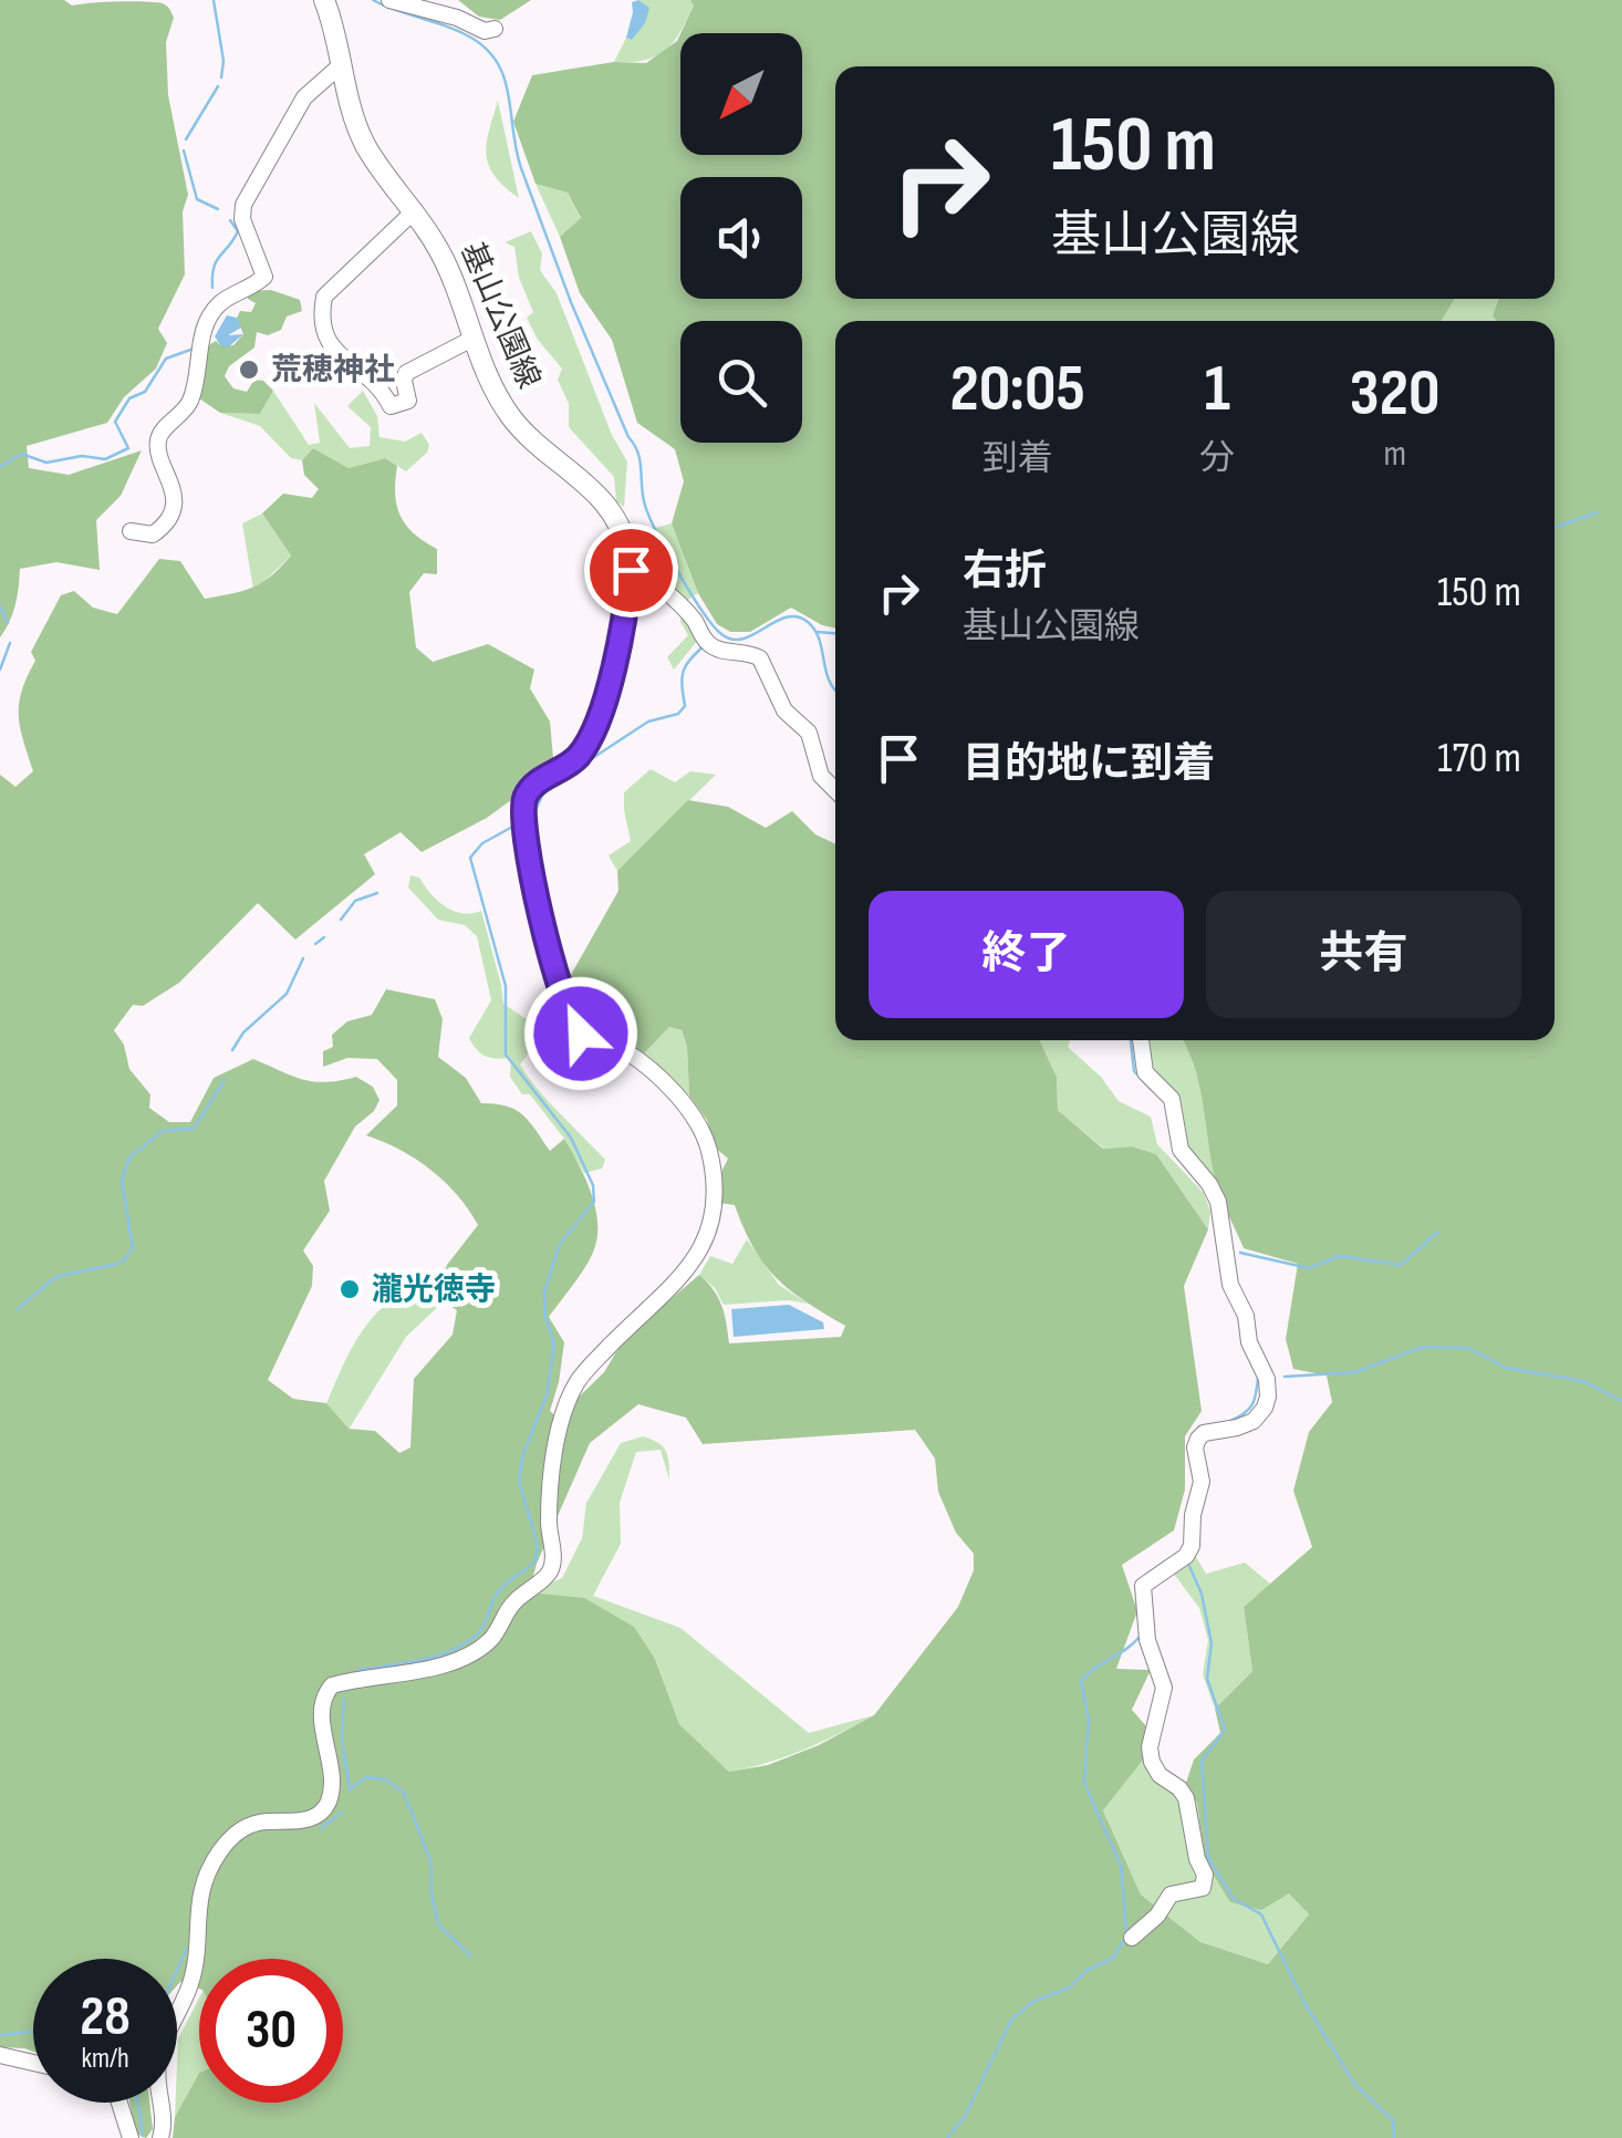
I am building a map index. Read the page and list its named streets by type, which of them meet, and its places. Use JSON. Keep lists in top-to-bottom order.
{
  "streets": {
    "main road": ["基山公園線"]
  },
  "places": ["荒穂神社", "瀧光徳寺"],
  "north": "bottom left",
  "page": {
    "turn": ["150 m", "基山公園線"],
    "eta": [
      "20:05",
      "到着",
      "1",
      "分",
      "320",
      "m"
    ],
    "list": [
      {
        "name": "右折",
        "note": "基山公園線",
        "value": "150 m"
      },
      {
        "name": "目的地に到着",
        "value": "170 m"
      }
    ],
    "buttons": ["終了", "共有"],
    "speed": "28 km/h",
    "limit": "30"
  }
}
